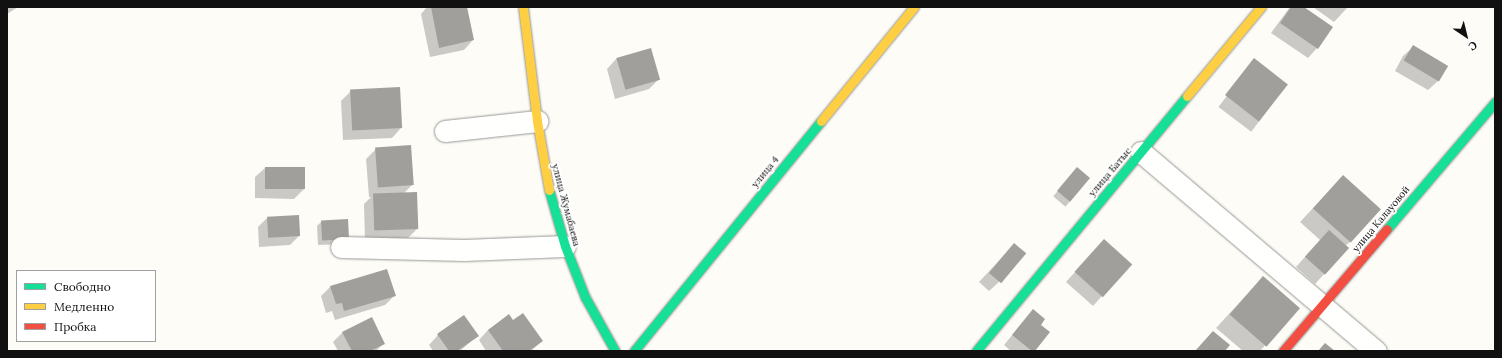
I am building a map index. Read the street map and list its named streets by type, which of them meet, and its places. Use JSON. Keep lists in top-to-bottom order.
{
  "streets": {
    "street": [
      "улица 4",
      "улица Батыс",
      "улица Жумабаева",
      "улица Калауовой"
    ]
  },
  "legend": ["Свободно", "Медленно", "Пробка"],
  "north": "bottom right"
}
